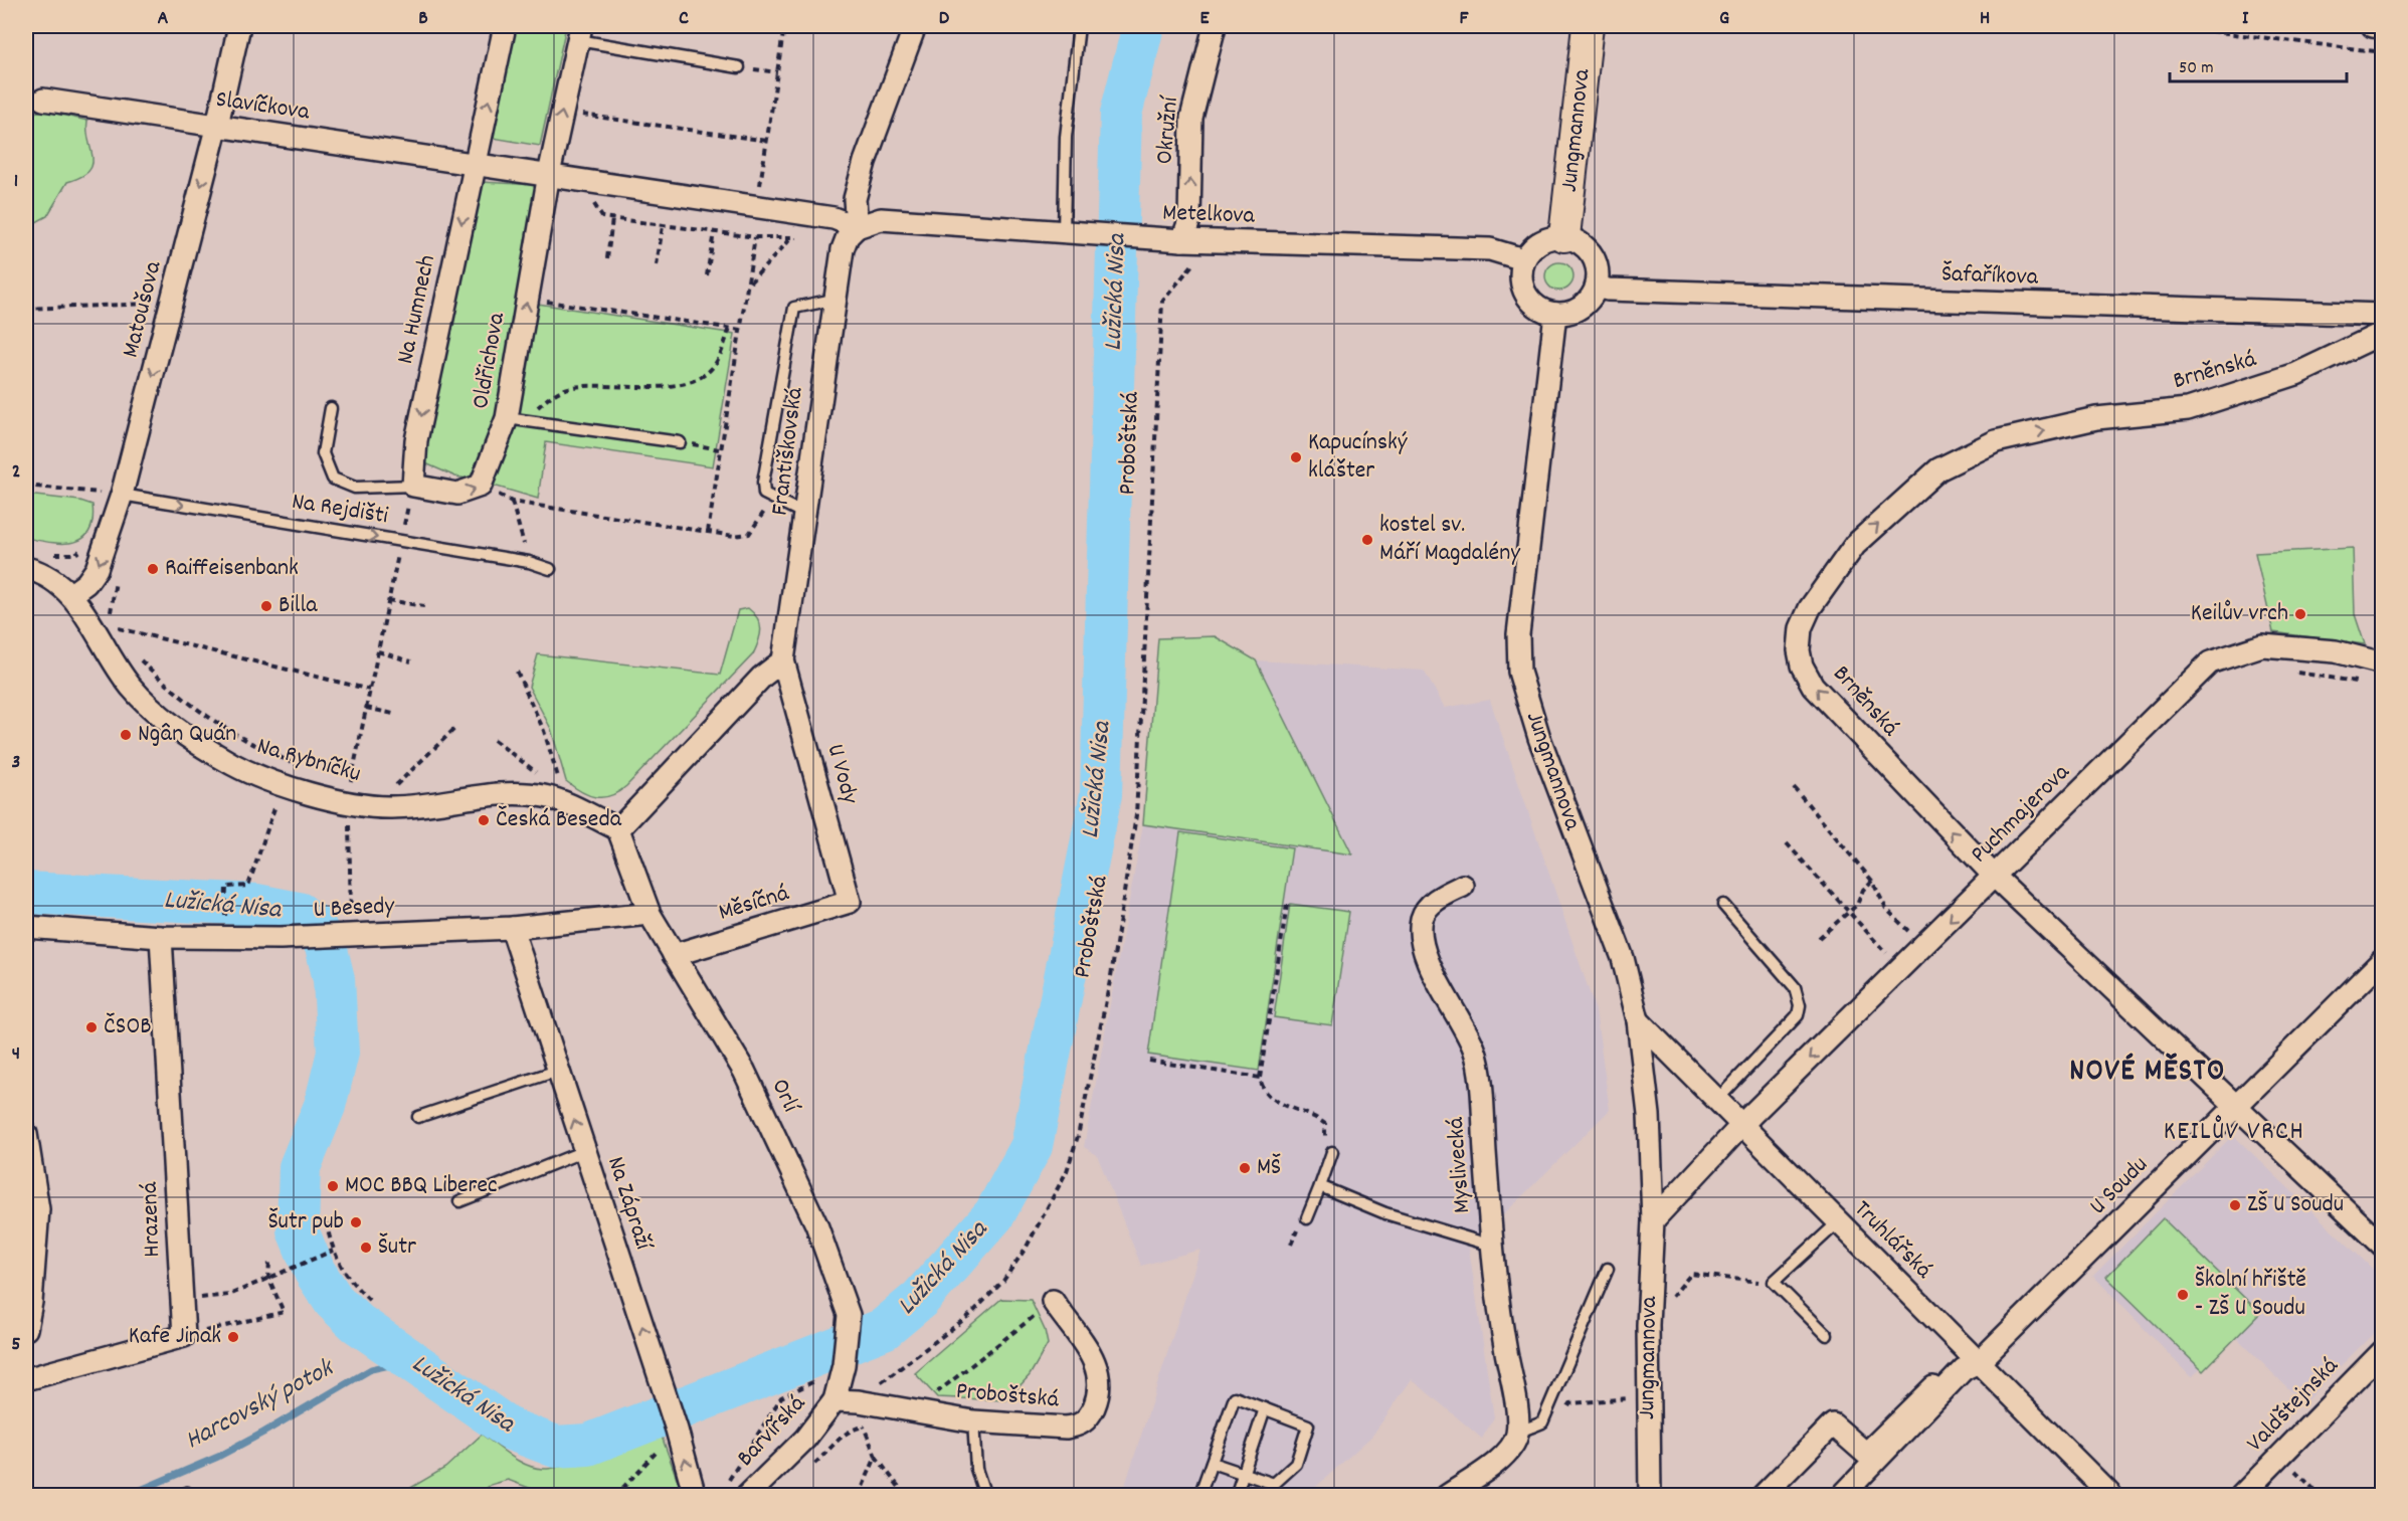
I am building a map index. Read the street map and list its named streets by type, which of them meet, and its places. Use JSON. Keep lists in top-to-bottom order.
{
  "streets": {
    "street": [
      "Slavíčkova",
      "Okružní",
      "Jungmannova",
      "Metelkova",
      "Šafaříkova",
      "Matoušova",
      "Na Humnech",
      "Oldřichova",
      "Brněnská",
      "Proboštská",
      "Františkovská",
      "Na Rybníčku",
      "U Vody",
      "Puchmajerova",
      "Měsíčná",
      "U Besedy",
      "Orlí",
      "Myslivecká",
      "U Soudu",
      "Na Zápraží",
      "Hrazená",
      "Truhlářská",
      "Valdštejnská",
      "Barvířská"
    ],
    "lane": ["Na Rejdišti"]
  },
  "crossings": [
    ["Slavíčkova", "Matoušova"],
    ["Slavíčkova", "Na Humnech"],
    ["Okružní", "Metelkova"],
    ["Okružní", "Proboštská"],
    ["Jungmannova", "Metelkova"],
    ["Jungmannova", "Šafaříkova"],
    ["Jungmannova", "Truhlářská"],
    ["Metelkova", "Šafaříkova"],
    ["Metelkova", "Proboštská"],
    ["Metelkova", "Františkovská"],
    ["Matoušova", "Na Rejdišti"],
    ["Matoušova", "Na Rybníčku"],
    ["Brněnská", "Puchmajerova"],
    ["Brněnská", "U Soudu"],
    ["Proboštská", "Orlí"],
    ["Proboštská", "Barvířská"],
    ["Františkovská", "U Vody"],
    ["Na Rybníčku", "Orlí"],
    ["U Vody", "Měsíčná"],
    ["Puchmajerova", "Truhlářská"],
    ["Měsíčná", "Orlí"],
    ["U Besedy", "Orlí"],
    ["U Besedy", "Na Zápraží"],
    ["U Besedy", "Hrazená"],
    ["Orlí", "Barvířská"],
    ["U Soudu", "Truhlářská"]
  ],
  "one_way": [
    "Okružní",
    "Matoušova",
    "Na Humnech",
    "Na Rejdišti",
    "Puchmajerova",
    "Na Zápraží"
  ],
  "districts": ["NOVÉ MĚSTO", "KEILŮV VRCH"],
  "water": ["Lužická Nisa", "Harcovský potok"],
  "places": [
    "Kapucínský klášter",
    "kostel sv. Máří Magdalény",
    "Raiffeisenbank",
    "Billa",
    "Keilův vrch",
    "Ngân Quán",
    "Česká Beseda",
    "ČSOB",
    "MŠ",
    "MOC BBQ Liberec",
    "ZŠ U Soudu",
    "Šutr pub",
    "Šutr",
    "Školní hřiště - ZŠ U Soudu",
    "Kafe Jinak"
  ],
  "scale_bar": "50 m",
  "grid": {
    "columns": [
      "A",
      "B",
      "C",
      "D",
      "E",
      "F",
      "G",
      "H",
      "I"
    ],
    "rows": [
      "1",
      "2",
      "3",
      "4",
      "5"
    ]
  }
}
